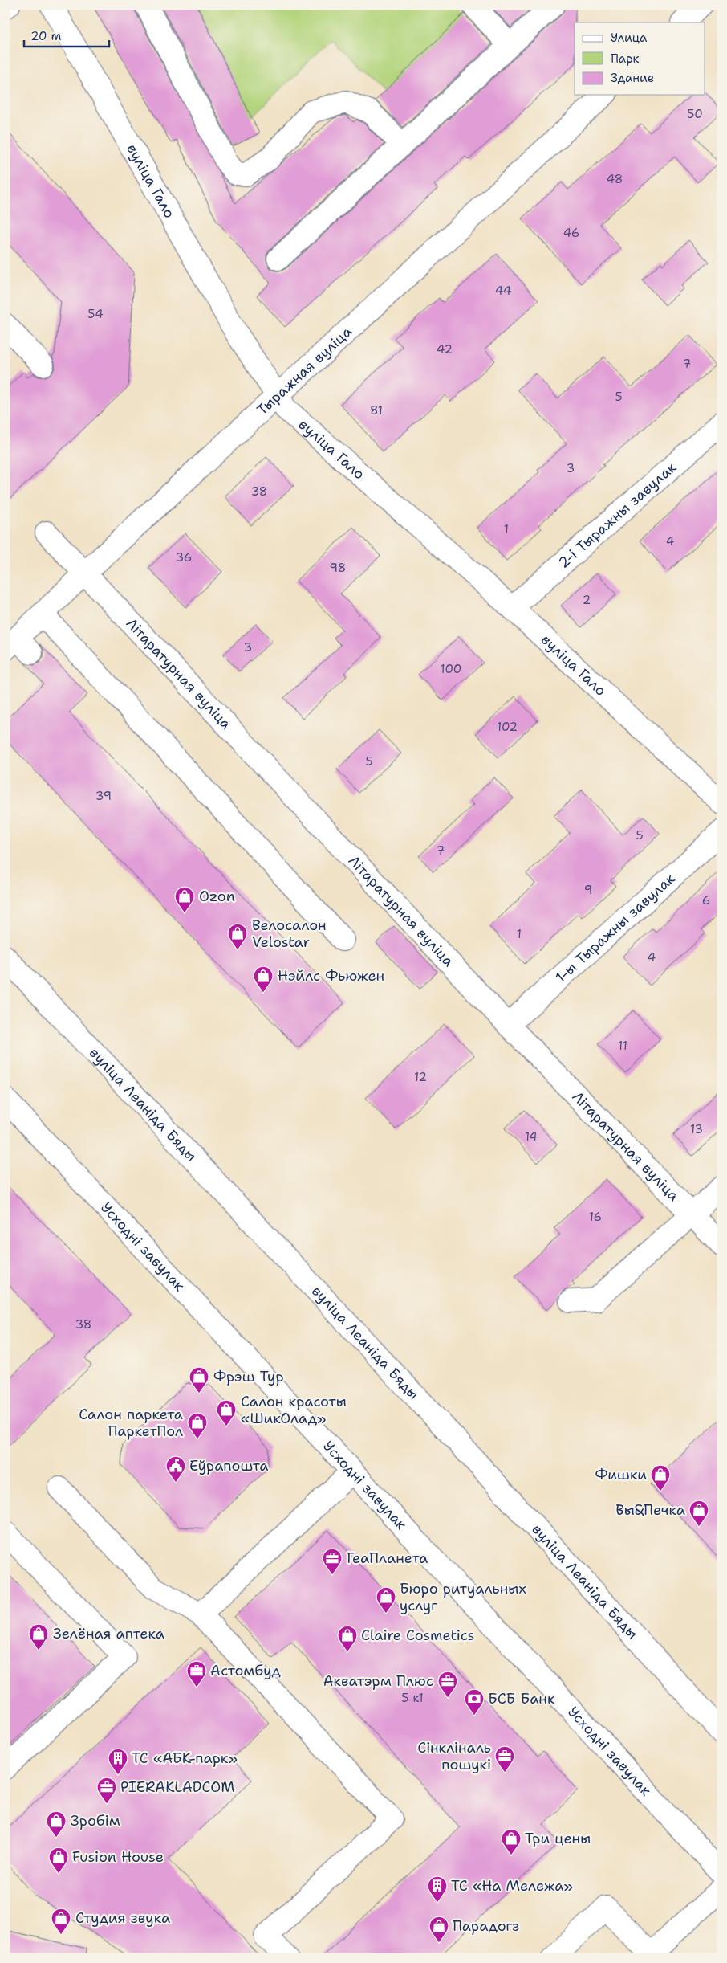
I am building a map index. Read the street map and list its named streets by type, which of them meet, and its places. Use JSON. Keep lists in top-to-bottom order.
{
  "streets": {
    "street": [
      "вуліца Гало",
      "Тыражная вуліца",
      "2-і Тыражны завулак",
      "Літаратурная вуліца",
      "1-ы Тыражны завулак",
      "вуліца Леаніда Бяды",
      "Усходні завулак"
    ]
  },
  "crossings": [
    ["вуліца Гало", "Тыражная вуліца"],
    ["вуліца Гало", "2-і Тыражны завулак"],
    ["Тыражная вуліца", "Літаратурная вуліца"],
    ["Літаратурная вуліца", "1-ы Тыражны завулак"]
  ],
  "places": {
    "shop": [
      "Ozon",
      "Велосалон Velostar",
      "Нэйлс Фьюжен",
      "Фрэш Тур",
      "Салон красоты «ШикОлад»",
      "Салон паркета ПаркетПол",
      "Фишки",
      "Вы&Печка",
      "Бюро ритуальных услуг",
      "Зелёная аптека",
      "Claire Cosmetics",
      "Зробім",
      "Три цены",
      "Fusion House",
      "Студия звука",
      "Парадогз"
    ],
    "public building": ["Еўрапошта"],
    "office": [
      "ГеаПланета",
      "Астомбуд",
      "Акватэрм Плюс",
      "Сінкліналь пошукі",
      "PIERAKLADCOM"
    ],
    "bank": ["БСБ Банк"],
    "building": ["ТС «АБК-парк»", "ТС «На Мележа»"]
  },
  "house_numbers": [
    "50",
    "48",
    "46",
    "44",
    "54",
    "42",
    "7",
    "5",
    "81",
    "3",
    "38",
    "1",
    "4",
    "36",
    "98",
    "2",
    "3",
    "100",
    "102",
    "5",
    "39",
    "5",
    "7",
    "9",
    "6",
    "1",
    "4",
    "11",
    "12",
    "13",
    "14",
    "16",
    "38",
    "5 к1"
  ],
  "legend": ["Улица", "Парк", "Здание"],
  "scale_bar": "20 m"
}
